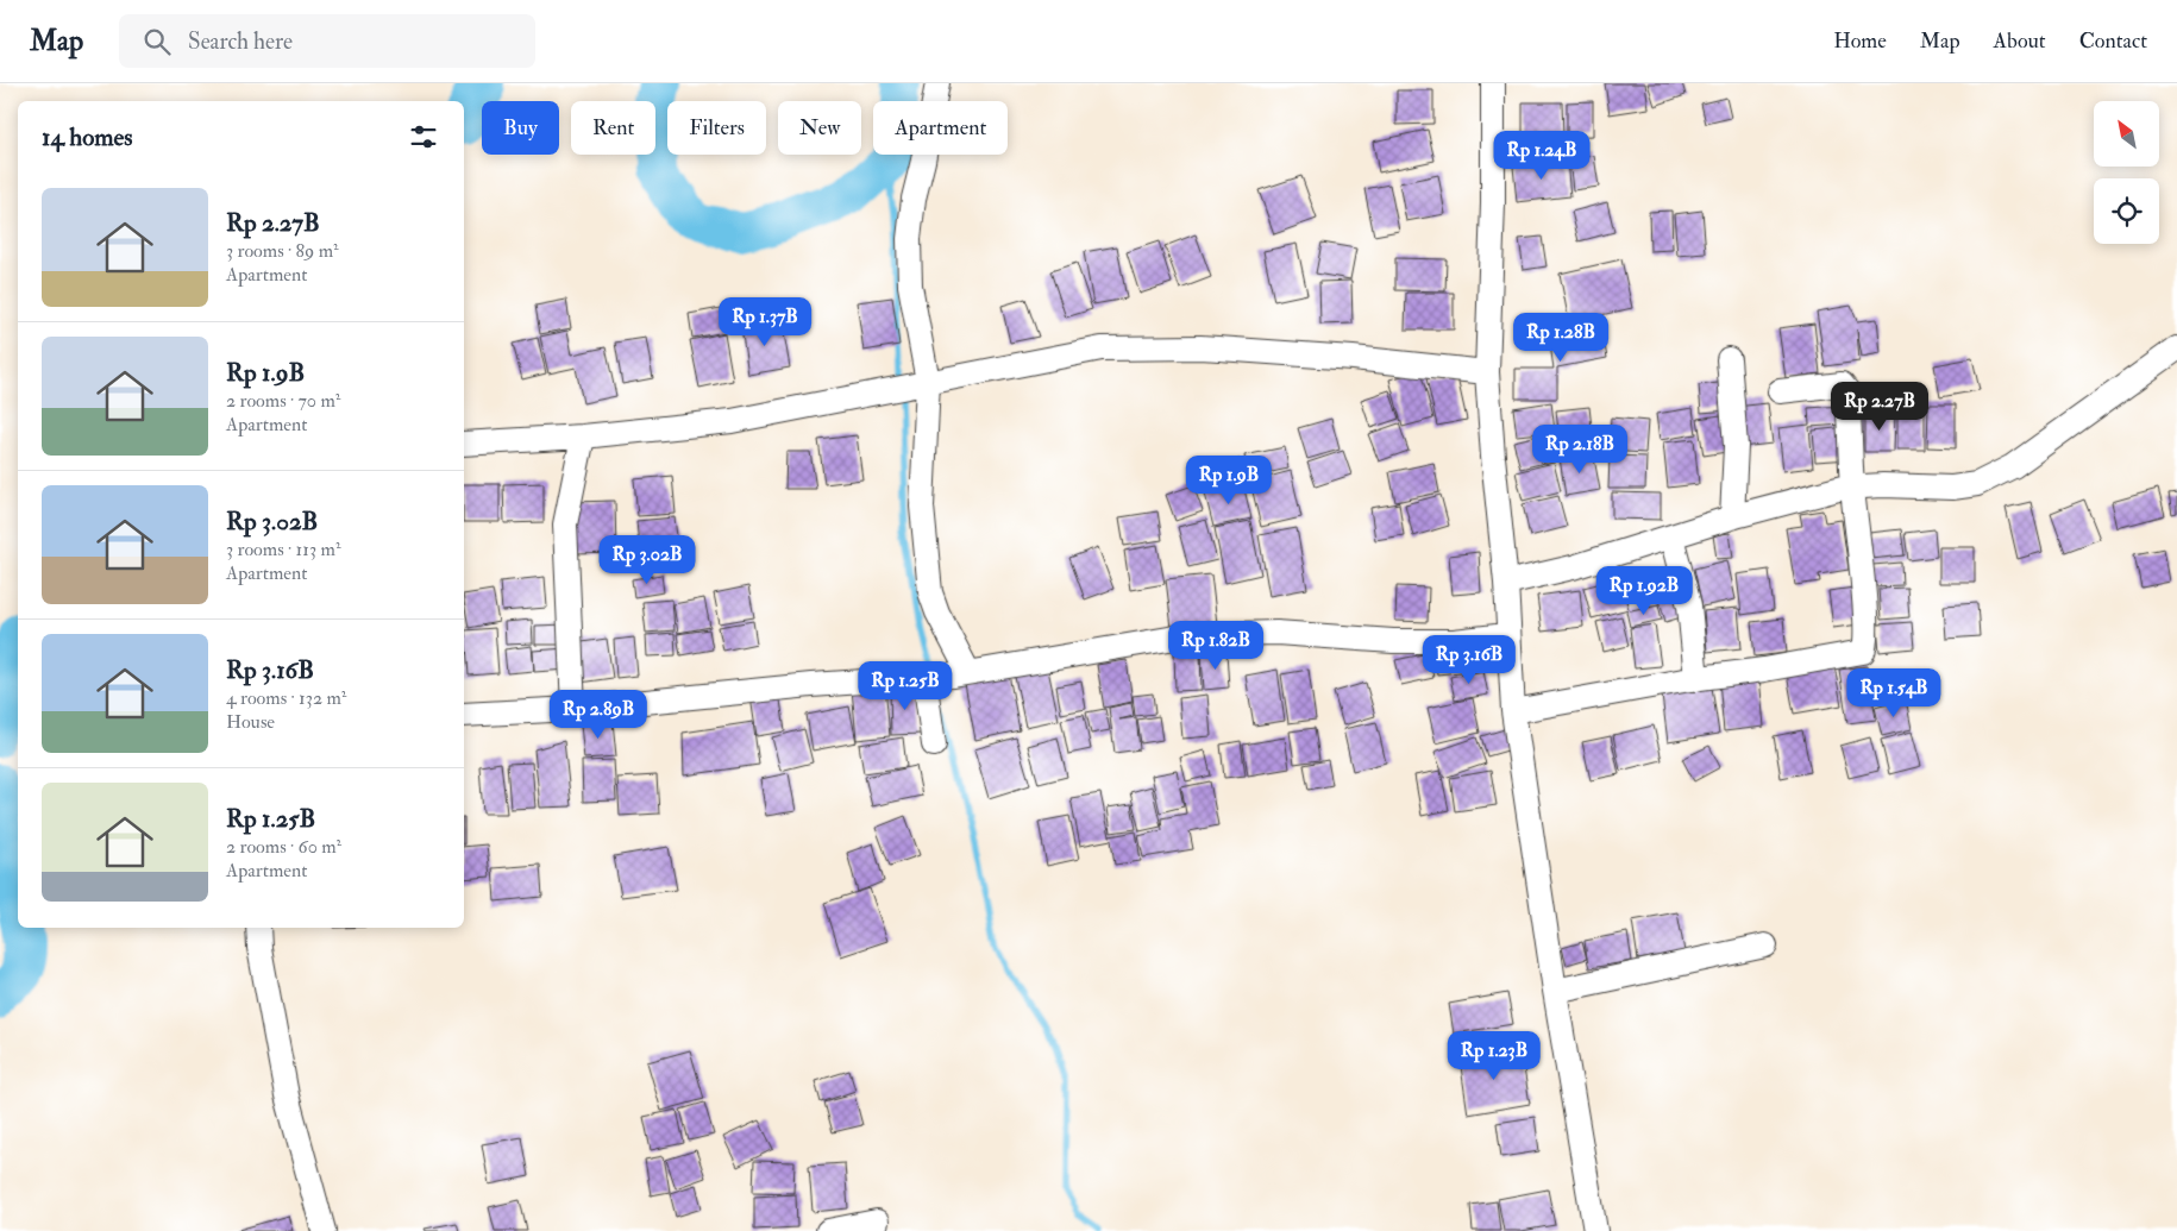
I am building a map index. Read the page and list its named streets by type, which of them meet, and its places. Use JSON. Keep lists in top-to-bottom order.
{
  "north": "top left",
  "page": {
    "header": "Map",
    "search": "Search here",
    "nav": [
      "Home",
      "Map",
      "About",
      "Contact"
    ],
    "chip": [
      "Buy",
      "Rent",
      "Filters",
      "New",
      "Apartment"
    ],
    "heading": "14 homes",
    "price": [
      "Rp 1.24B",
      "Rp 1.37B",
      "Rp 1.28B",
      "Rp 2.27B",
      "Rp 2.18B",
      "Rp 1.9B",
      "Rp 3.02B",
      "Rp 1.92B",
      "Rp 1.82B",
      "Rp 3.16B",
      "Rp 1.25B",
      "Rp 1.54B",
      "Rp 2.89B",
      "Rp 1.23B"
    ],
    "list": [
      {
        "name": "Rp 2.27B",
        "note": "3 rooms · 89 m² · Apartment"
      },
      {
        "name": "Rp 1.9B",
        "note": "2 rooms · 70 m² · Apartment"
      },
      {
        "name": "Rp 3.02B",
        "note": "3 rooms · 113 m² · Apartment"
      },
      {
        "name": "Rp 3.16B",
        "note": "4 rooms · 132 m² · House"
      },
      {
        "name": "Rp 1.25B",
        "note": "2 rooms · 60 m² · Apartment"
      }
    ]
  }
}
